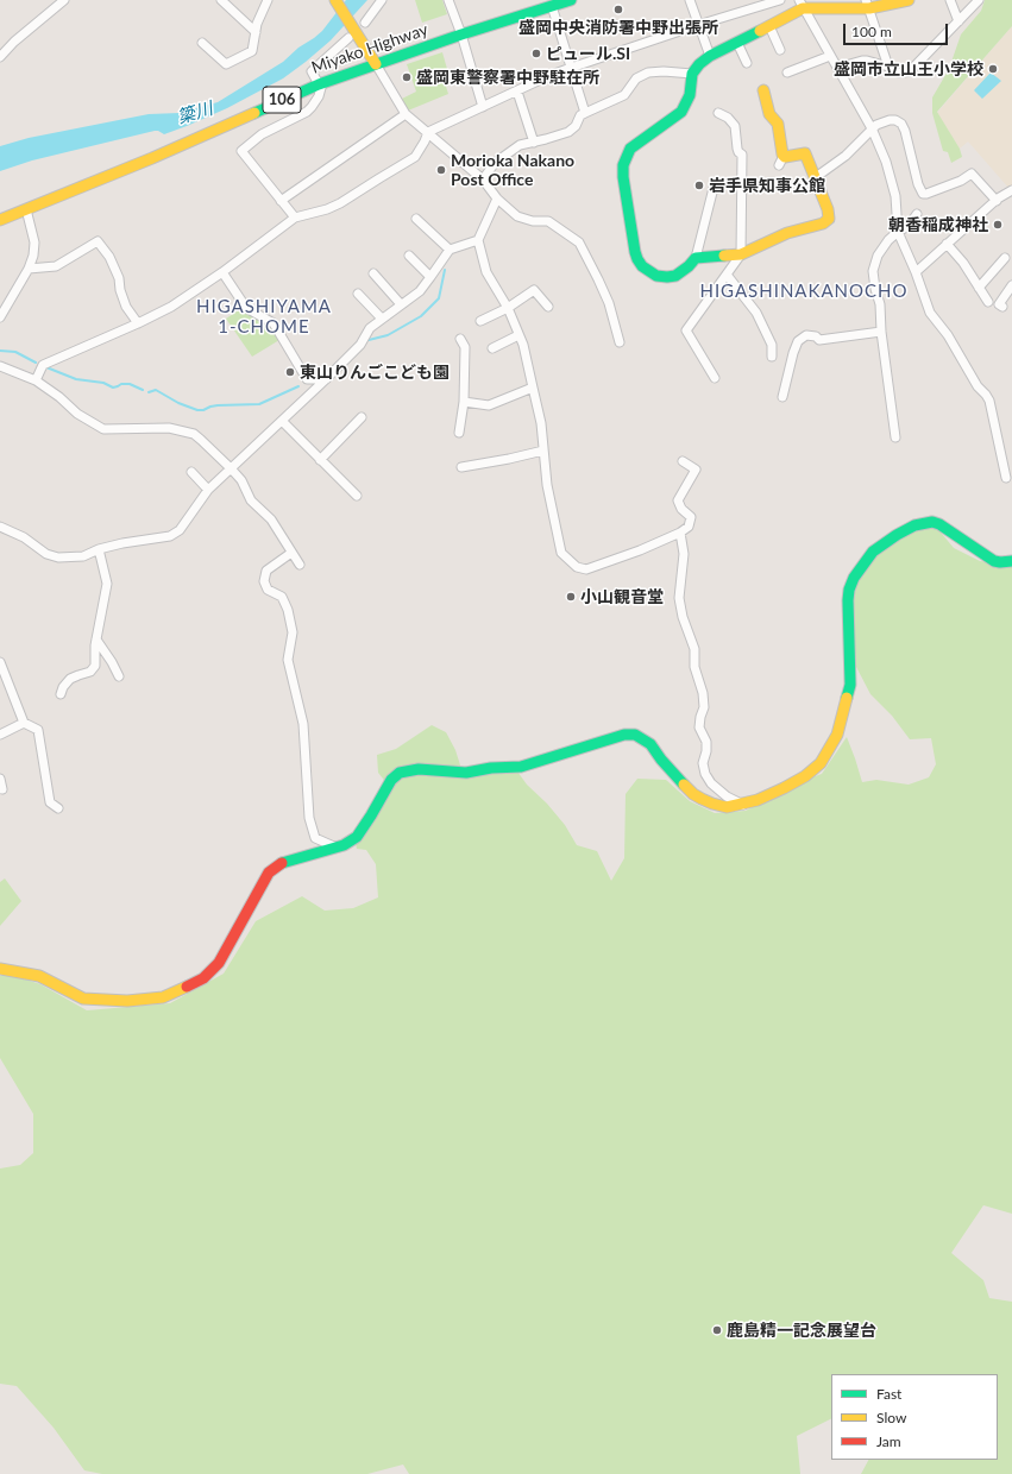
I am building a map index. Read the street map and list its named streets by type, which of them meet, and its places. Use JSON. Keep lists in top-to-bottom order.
{
  "streets": {
    "main road": ["Miyako Highway", "106"]
  },
  "districts": ["HIGASHINAKANOCHO", "HIGASHIYAMA 1-CHOME"],
  "water": ["簗川"],
  "places": [
    "盛岡中央消防署中野出張所",
    "ピュール.SI",
    "盛岡市立山王小学校",
    "盛岡東警察署中野駐在所",
    "Morioka Nakano Post Office",
    "岩手県知事公館",
    "朝香稲成神社",
    "東山りんごこども園",
    "小山観音堂",
    "鹿島精一記念展望台"
  ],
  "legend": ["Fast", "Slow", "Jam"],
  "scale_bar": "100 m"
}
